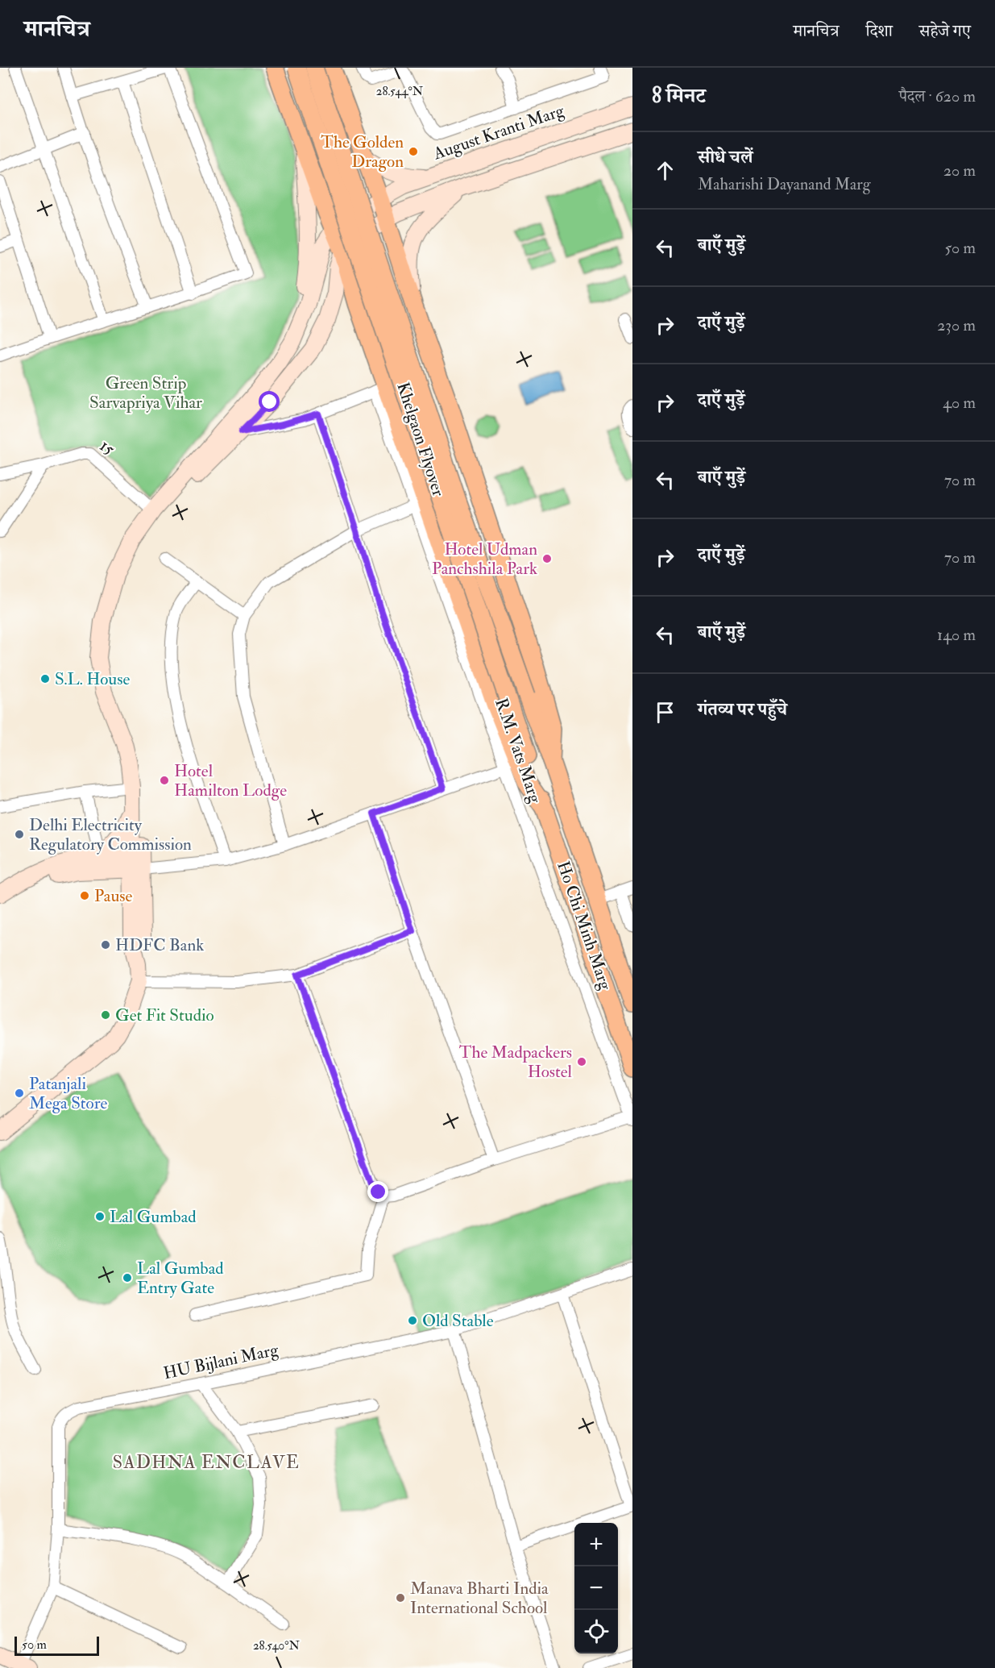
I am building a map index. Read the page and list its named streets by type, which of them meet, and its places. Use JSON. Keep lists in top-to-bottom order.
{
  "streets": {
    "main road": ["August Kranti Marg", "Khelgaon Flyover", "Ho Chi Minh Marg"],
    "street": ["15", "R.M. Vats Marg", "HU Bijlani Marg"]
  },
  "crossings": [
    ["Khelgaon Flyover", "Ho Chi Minh Marg"]
  ],
  "districts": ["SADHNA ENCLAVE"],
  "parks": ["Green Strip Sarvapriya Vihar"],
  "places": [
    "The Golden Dragon",
    "Hotel Udman Panchshila Park",
    "S.L. House",
    "Hotel Hamilton Lodge",
    "Delhi Electricity Regulatory Commission",
    "Pause",
    "HDFC Bank",
    "Get Fit Studio",
    "The Madpackers Hostel",
    "Patanjali Mega Store",
    "Lal Gumbad",
    "Lal Gumbad Entry Gate",
    "Old Stable",
    "Manava Bharti India International School"
  ],
  "scale_bar": "50 m",
  "page": {
    "header": "मानचित्र",
    "nav": ["मानचित्र", "दिशा", "सहेजे गए"],
    "heading": ["8 मिनट", "पैदल · 620 m"],
    "list": [
      ["सीधे चलें", "Maharishi Dayanand Marg", "20 m"],
      ["बाएँ मुड़ें", "50 m"],
      ["दाएँ मुड़ें", "230 m"],
      ["दाएँ मुड़ें", "40 m"],
      ["बाएँ मुड़ें", "70 m"],
      ["दाएँ मुड़ें", "70 m"],
      ["बाएँ मुड़ें", "140 m"],
      "गंतव्य पर पहुँचे"
    ],
    "map_buttons": ["+", "−"],
    "scale": "50 m"
  },
  "coordinates": ["28.544°N", "28.540°N"]
}
